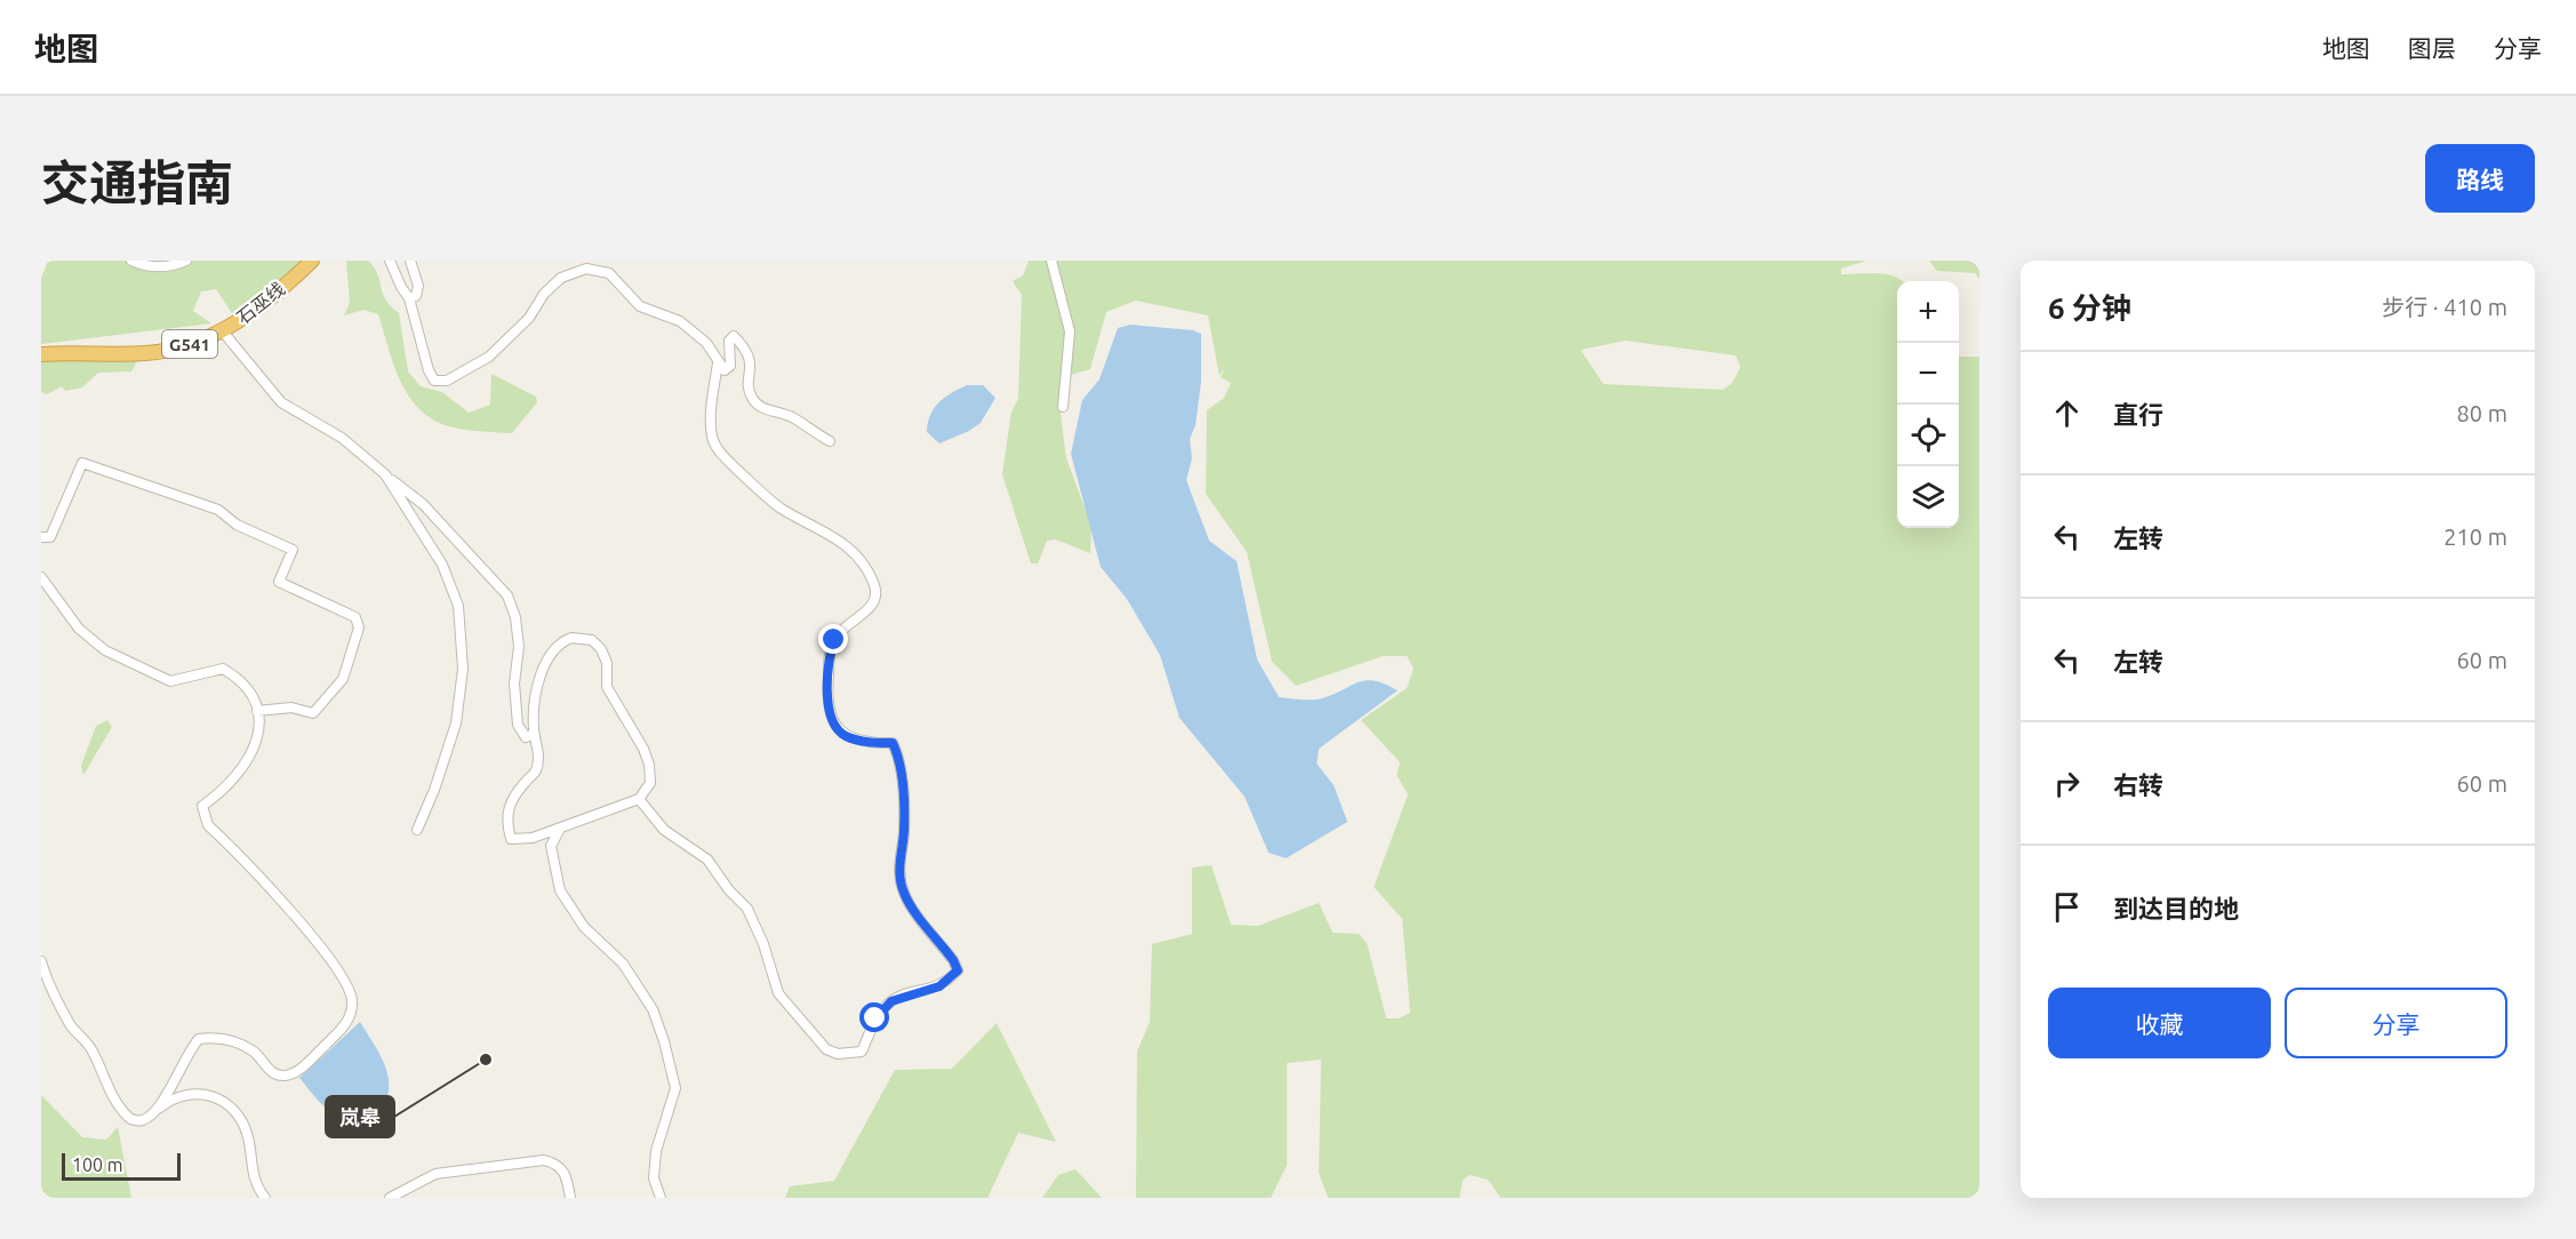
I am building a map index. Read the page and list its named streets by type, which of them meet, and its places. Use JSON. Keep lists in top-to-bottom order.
{
  "streets": {
    "highway": ["石巫线", "G541"]
  },
  "places": ["岚皋"],
  "scale_bar": "100 m",
  "page": {
    "header": "地图",
    "nav": ["地图", "图层", "分享"],
    "title": "交通指南",
    "buttons": [
      "路线",
      ["收藏", "分享"]
    ],
    "heading": ["6 分钟", "步行 · 410 m"],
    "map_buttons": ["+", "−"],
    "list": [
      ["直行", "80 m"],
      ["左转", "210 m"],
      ["左转", "60 m"],
      ["右转", "60 m"],
      "到达目的地"
    ],
    "scale": "100 m"
  }
}
